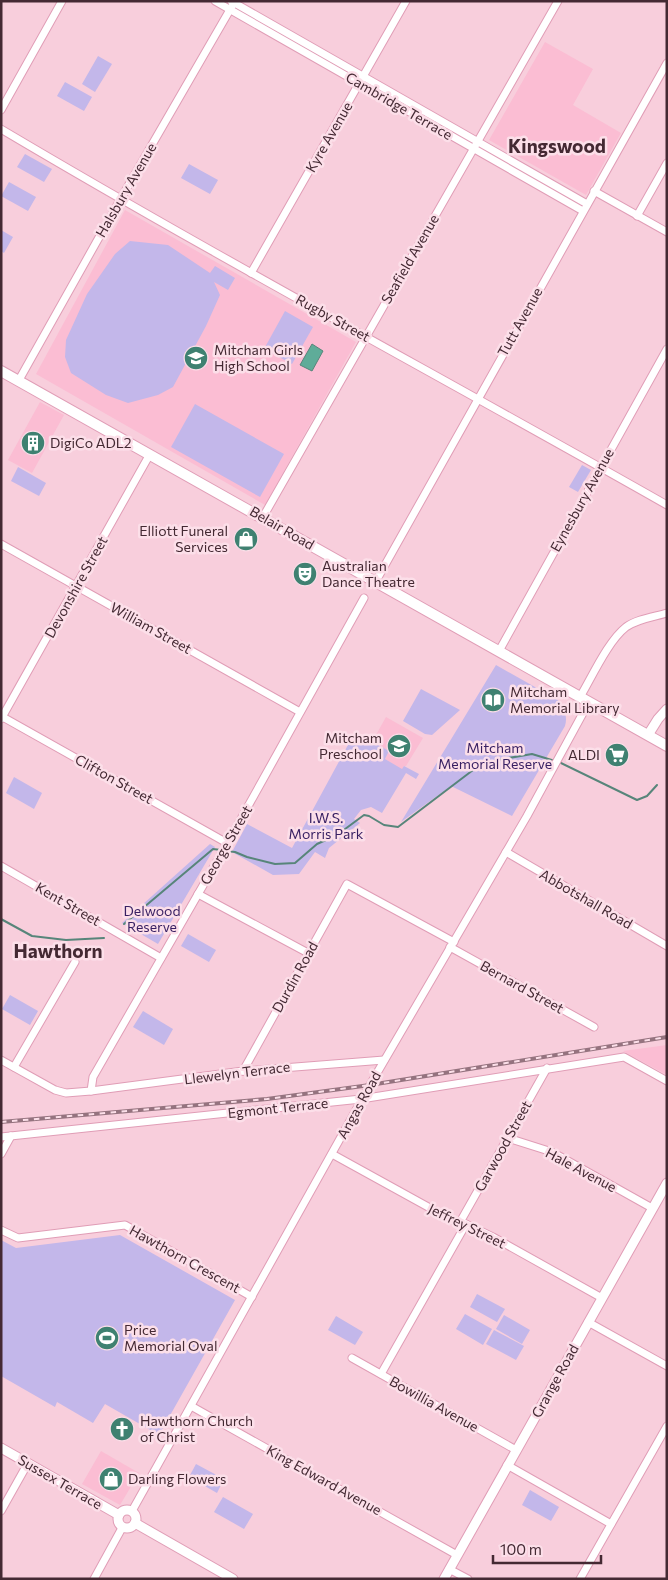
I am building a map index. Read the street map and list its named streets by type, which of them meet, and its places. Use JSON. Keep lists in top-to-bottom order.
{
  "streets": {
    "main road": ["Belair Road"],
    "street": [
      "Cambridge Terrace",
      "Kyre Avenue",
      "Halsbury Avenue",
      "Seafield Avenue",
      "Rugby Street",
      "Tutt Avenue",
      "Eynesbury Avenue",
      "Devonshire Street",
      "William Street",
      "Clifton Street",
      "George Street",
      "Abbotshall Road",
      "Kent Street",
      "Durdin Road",
      "Bernard Street",
      "Llewelyn Terrace",
      "Angas Road",
      "Egmont Terrace",
      "Garwood Street",
      "Hale Avenue",
      "Jeffrey Street",
      "Hawthorn Crescent",
      "Grange Road",
      "Bowillia Avenue",
      "King Edward Avenue",
      "Sussex Terrace"
    ]
  },
  "crossings": [
    ["Cambridge Terrace", "Kyre Avenue"],
    ["Cambridge Terrace", "Halsbury Avenue"],
    ["Cambridge Terrace", "Seafield Avenue"],
    ["Cambridge Terrace", "Tutt Avenue"],
    ["Kyre Avenue", "Rugby Street"],
    ["Halsbury Avenue", "Rugby Street"],
    ["Halsbury Avenue", "Belair Road"],
    ["Seafield Avenue", "Rugby Street"],
    ["Seafield Avenue", "Belair Road"],
    ["Rugby Street", "Tutt Avenue"],
    ["Rugby Street", "Eynesbury Avenue"],
    ["Tutt Avenue", "Belair Road"],
    ["Eynesbury Avenue", "Belair Road"],
    ["Belair Road", "Devonshire Street"],
    ["Belair Road", "Angas Road"],
    ["Devonshire Street", "William Street"],
    ["Devonshire Street", "Clifton Street"],
    ["William Street", "George Street"],
    ["Clifton Street", "George Street"],
    ["George Street", "Kent Street"],
    ["George Street", "Llewelyn Terrace"],
    ["Abbotshall Road", "Angas Road"],
    ["Durdin Road", "Bernard Street"],
    ["Durdin Road", "Llewelyn Terrace"],
    ["Bernard Street", "Angas Road"],
    ["Llewelyn Terrace", "Angas Road"],
    ["Angas Road", "Egmont Terrace"],
    ["Angas Road", "Jeffrey Street"],
    ["Angas Road", "Hawthorn Crescent"],
    ["Angas Road", "King Edward Avenue"],
    ["Angas Road", "Sussex Terrace"],
    ["Egmont Terrace", "Garwood Street"],
    ["Garwood Street", "Hale Avenue"],
    ["Garwood Street", "Jeffrey Street"],
    ["Garwood Street", "Bowillia Avenue"],
    ["Hale Avenue", "Grange Road"],
    ["Jeffrey Street", "Grange Road"],
    ["Grange Road", "Bowillia Avenue"],
    ["Grange Road", "King Edward Avenue"]
  ],
  "districts": ["Kingswood", "Hawthorn"],
  "parks": ["Mitcham Memorial Reserve", "I.W.S. Morris Park", "Delwood Reserve"],
  "places": {
    "school or university": ["Mitcham Girls High School", "Mitcham Preschool"],
    "building": ["DigiCo ADL2"],
    "shop": ["Elliott Funeral Services", "Darling Flowers"],
    "theatre": ["Australian Dance Theatre"],
    "library": ["Mitcham Memorial Library"],
    "supermarket": ["ALDI"],
    "sports": ["Price Memorial Oval"],
    "church": ["Hawthorn Church of Christ"]
  },
  "scale_bar": "100 m"
}
